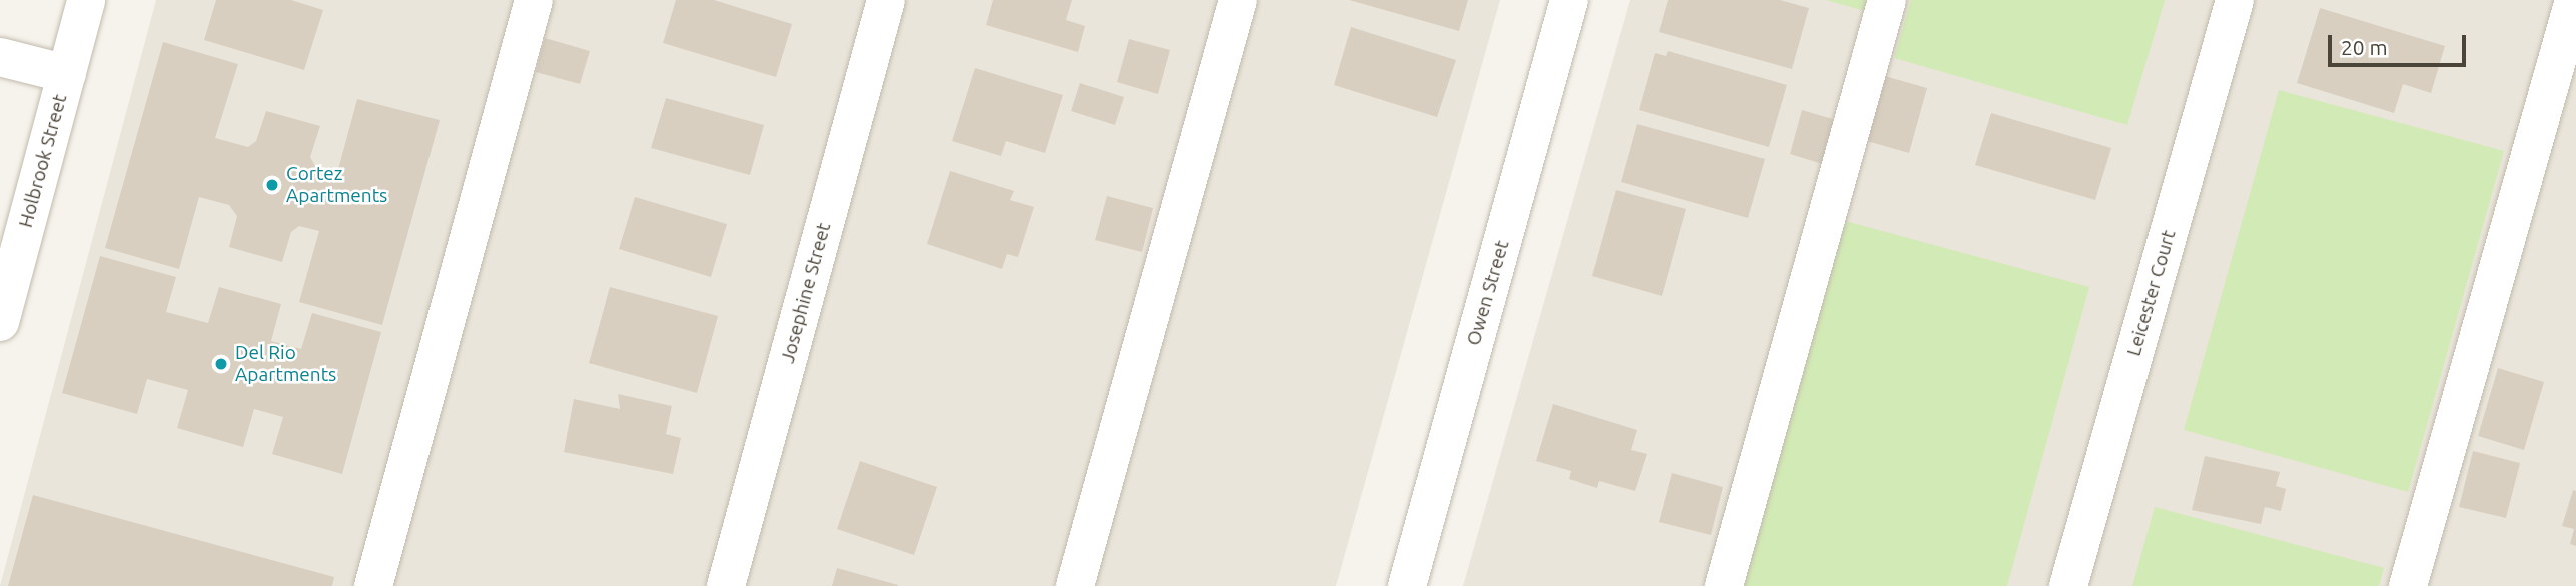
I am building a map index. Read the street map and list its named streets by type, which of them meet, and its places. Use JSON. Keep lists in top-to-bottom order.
{
  "streets": {
    "street": [
      "Holbrook Street",
      "Josephine Street",
      "Owen Street",
      "Leicester Court"
    ]
  },
  "places": ["Cortez Apartments", "Del Rio Apartments"],
  "scale_bar": "20 m"
}
